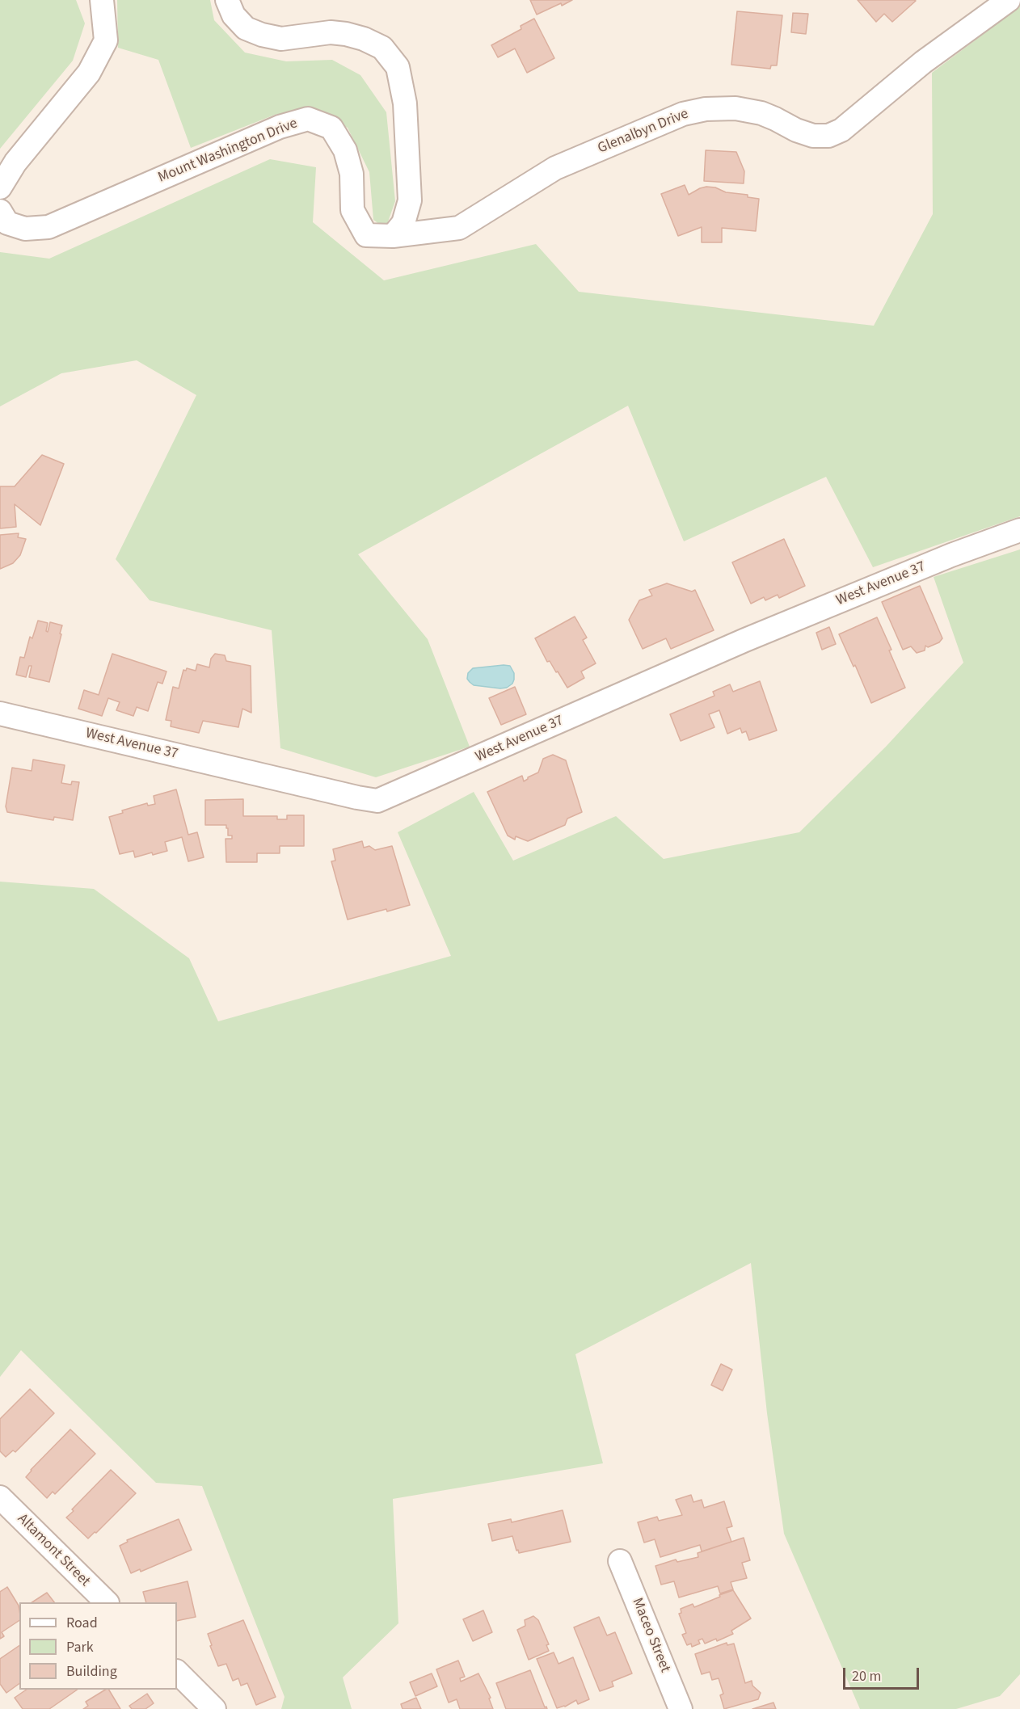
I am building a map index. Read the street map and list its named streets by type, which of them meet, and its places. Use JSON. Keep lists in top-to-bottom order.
{
  "streets": {
    "street": [
      "Glenalbyn Drive",
      "Mount Washington Drive",
      "West Avenue 37",
      "Altamont Street",
      "Maceo Street"
    ]
  },
  "crossings": [
    ["Glenalbyn Drive", "Mount Washington Drive"]
  ],
  "legend": ["Road", "Park", "Building"],
  "scale_bar": "20 m"
}
